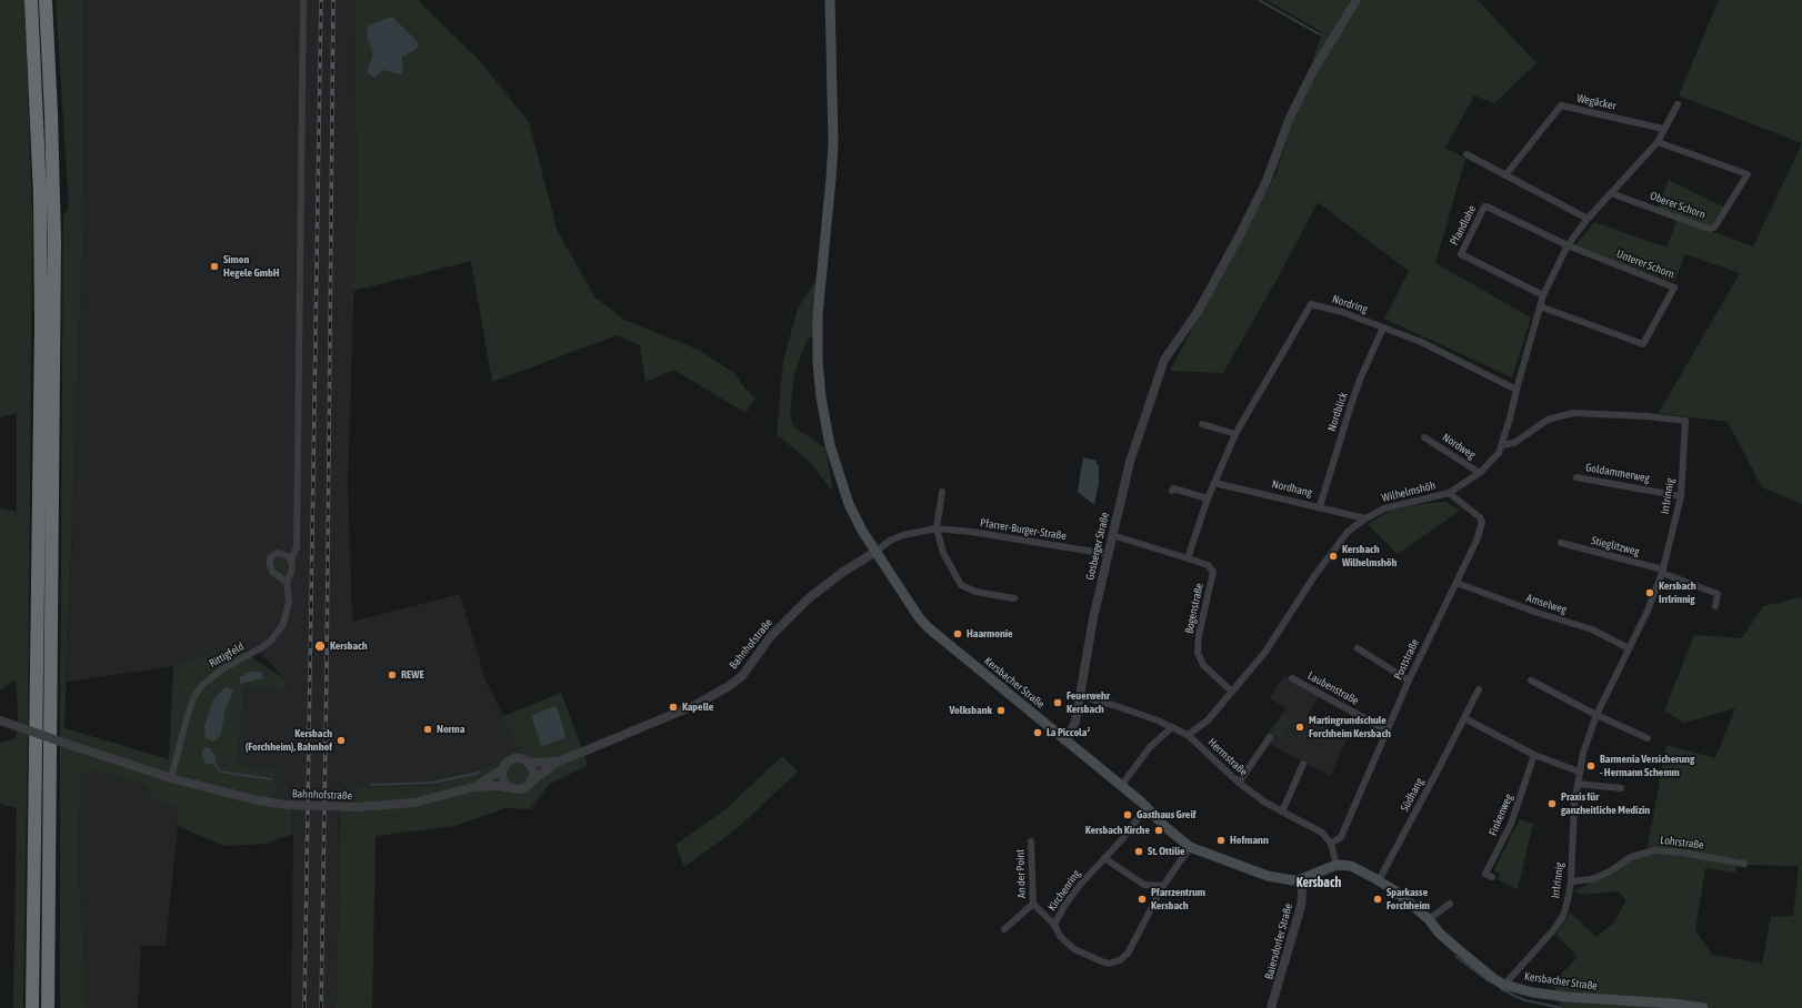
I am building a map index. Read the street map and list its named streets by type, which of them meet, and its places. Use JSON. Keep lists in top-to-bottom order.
{
  "streets": {
    "main road": ["Kersbacher Straße"],
    "street": [
      "Wegäcker",
      "Oberer Schorn",
      "Pfandlohe",
      "Unterer Schorn",
      "Nordring",
      "Nordblick",
      "Nordweg",
      "Goldammerweg",
      "Nordhang",
      "Wilhelmshöh",
      "Irrlrinnig",
      "Pfarrer-Burger-Straße",
      "Gosberger Straße",
      "Stieglitzweg",
      "Amselweg",
      "Bogenstraße",
      "Bahnhofstraße",
      "Rittigfeld",
      "Poststraße",
      "Laubenstraße",
      "Herrnstraße",
      "Südhang",
      "Finkenweg",
      "Lohrstraße",
      "An der Point",
      "Kirchenring",
      "Baiersdorfer Straße"
    ]
  },
  "crossings": [
    ["Pfandlohe", "Unterer Schorn"],
    ["Nordring", "Nordblick"],
    ["Nordring", "Nordhang"],
    ["Nordring", "Bogenstraße"],
    ["Nordblick", "Nordhang"],
    ["Nordweg", "Wilhelmshöh"],
    ["Goldammerweg", "Irrlrinnig"],
    ["Nordhang", "Wilhelmshöh"],
    ["Wilhelmshöh", "Irrlrinnig"],
    ["Wilhelmshöh", "Bogenstraße"],
    ["Wilhelmshöh", "Poststraße"],
    ["Wilhelmshöh", "Herrnstraße"],
    ["Irrlrinnig", "Stieglitzweg"],
    ["Irrlrinnig", "Amselweg"],
    ["Irrlrinnig", "Kersbacher Straße"],
    ["Irrlrinnig", "Lohrstraße"],
    ["Pfarrer-Burger-Straße", "Gosberger Straße"],
    ["Pfarrer-Burger-Straße", "Bahnhofstraße"],
    ["Pfarrer-Burger-Straße", "Kersbacher Straße"],
    ["Gosberger Straße", "Kersbacher Straße"],
    ["Gosberger Straße", "Herrnstraße"],
    ["Amselweg", "Poststraße"],
    ["Bahnhofstraße", "Rittigfeld"],
    ["Bahnhofstraße", "Kersbacher Straße"],
    ["Poststraße", "Laubenstraße"],
    ["Poststraße", "Herrnstraße"],
    ["Kersbacher Straße", "Südhang"],
    ["Kersbacher Straße", "Kirchenring"],
    ["Kersbacher Straße", "Baiersdorfer Straße"],
    ["An der Point", "Kirchenring"]
  ],
  "districts": ["Kersbach"],
  "places": [
    "Simon Hegele GmbH",
    "Kersbach Wilhelmshöh",
    "Kersbach Irrlrinnig",
    "Haarmonie",
    "Kersbach",
    "REWE",
    "Feuerwehr Kersbach",
    "Kapelle",
    "Volksbank",
    "Martingrundschule Forchheim Kersbach",
    "Norma",
    "La Piccola²",
    "Kersbach (Forchheim), Bahnhof",
    "Barmenia Versicherung - Hermann Schemm",
    "Praxis für ganzheitliche Medizin",
    "Gasthaus Greif",
    "Kersbach Kirche",
    "Hofmann",
    "St. Ottilie",
    "Pfarrzentrum Kersbach",
    "Sparkasse Forchheim"
  ]
}
